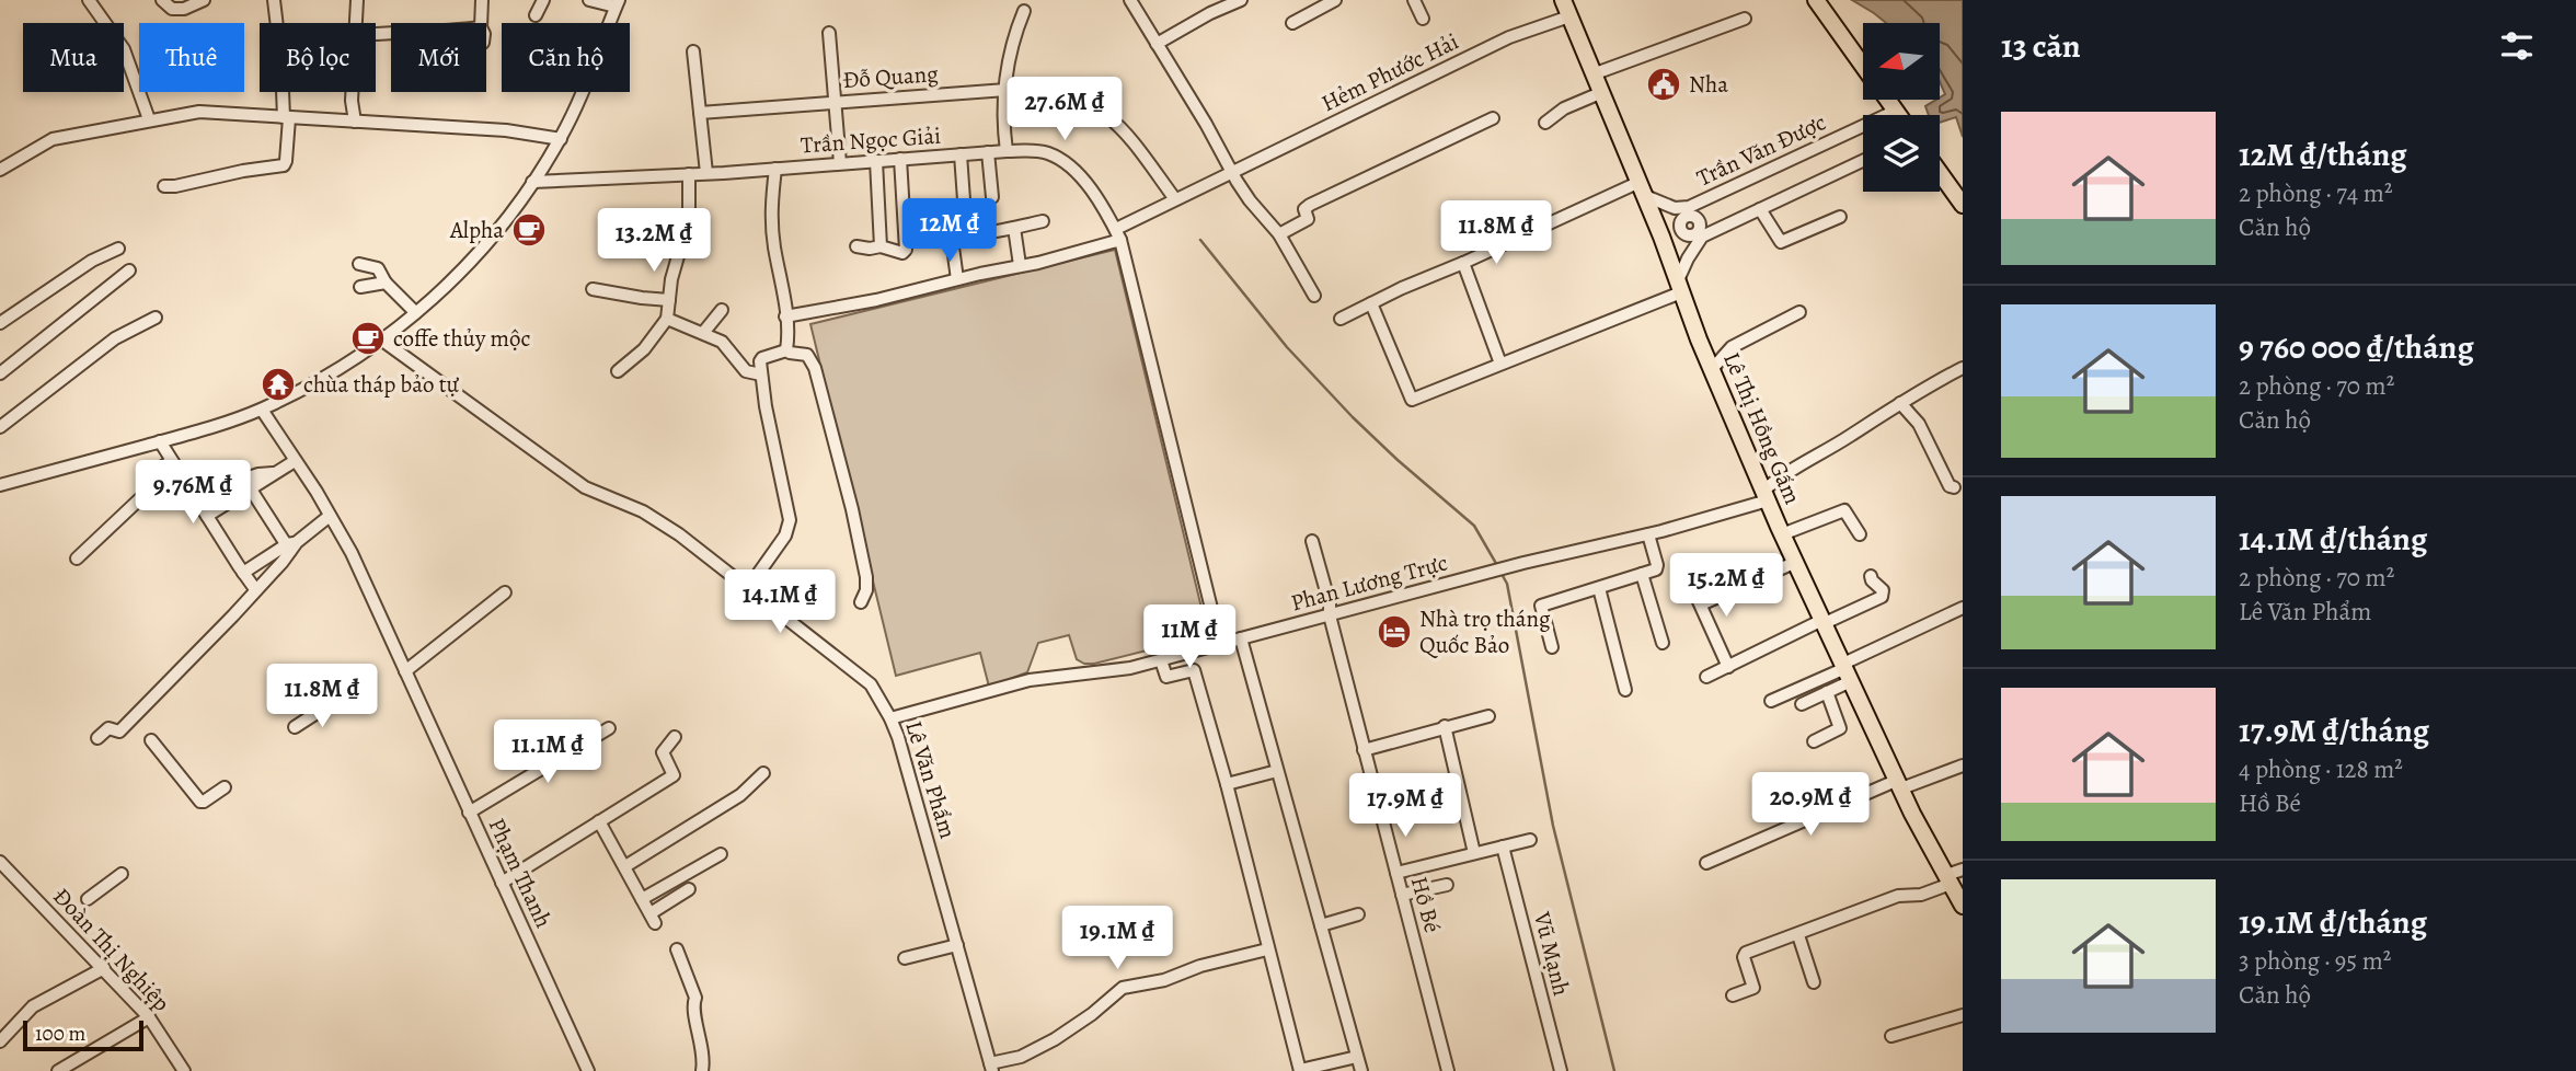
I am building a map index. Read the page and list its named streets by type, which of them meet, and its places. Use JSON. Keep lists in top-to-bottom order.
{
  "streets": {
    "main road": ["Lê Thị Hồng Gấm"],
    "street": [
      "Hẻm Phước Hải",
      "Đỗ Quang",
      "Trần Ngọc Giải",
      "Trần Văn Được",
      "Phan Lương Trực",
      "Lê Văn Phẩm",
      "Phạm Thanh",
      "Hồ Bé",
      "Đoàn Thị Nghiệp",
      "Vũ Mạnh"
    ]
  },
  "crossings": [
    ["Hẻm Phước Hải", "Đỗ Quang"],
    ["Hẻm Phước Hải", "Trần Ngọc Giải"],
    ["Hẻm Phước Hải", "Lê Thị Hồng Gấm"],
    ["Trần Ngọc Giải", "Phan Lương Trực"],
    ["Trần Văn Được", "Lê Thị Hồng Gấm"],
    ["Lê Thị Hồng Gấm", "Phan Lương Trực"],
    ["Phan Lương Trực", "Lê Văn Phẩm"],
    ["Phan Lương Trực", "Hồ Bé"]
  ],
  "places": {
    "public building": ["Nha"],
    "cafe": ["Alpha", "coffe thủy mộc"],
    "temple": ["chùa tháp bảo tự"],
    "hotel": ["Nhà trọ tháng Quốc Bảo"]
  },
  "scale_bar": "100 m",
  "north": "left",
  "page": {
    "heading": "13 căn",
    "chip": [
      "Mua",
      "Thuê",
      "Bộ lọc",
      "Mới",
      "Căn hộ"
    ],
    "price": [
      "27.6M ₫",
      "12M ₫",
      "11.8M ₫",
      "13.2M ₫",
      "9.76M ₫",
      "15.2M ₫",
      "14.1M ₫",
      "11M ₫",
      "11.8M ₫",
      "11.1M ₫",
      "20.9M ₫",
      "17.9M ₫",
      "19.1M ₫"
    ],
    "list": [
      {
        "name": "12M ₫/tháng",
        "note": "2 phòng · 74 m² · Căn hộ"
      },
      {
        "name": "9 760 000 ₫/tháng",
        "note": "2 phòng · 70 m² · Căn hộ"
      },
      {
        "name": "14.1M ₫/tháng",
        "note": "2 phòng · 70 m² · Lê Văn Phẩm"
      },
      {
        "name": "17.9M ₫/tháng",
        "note": "4 phòng · 128 m² · Hồ Bé"
      },
      {
        "name": "19.1M ₫/tháng",
        "note": "3 phòng · 95 m² · Căn hộ"
      }
    ],
    "scale": "100 m"
  }
}
